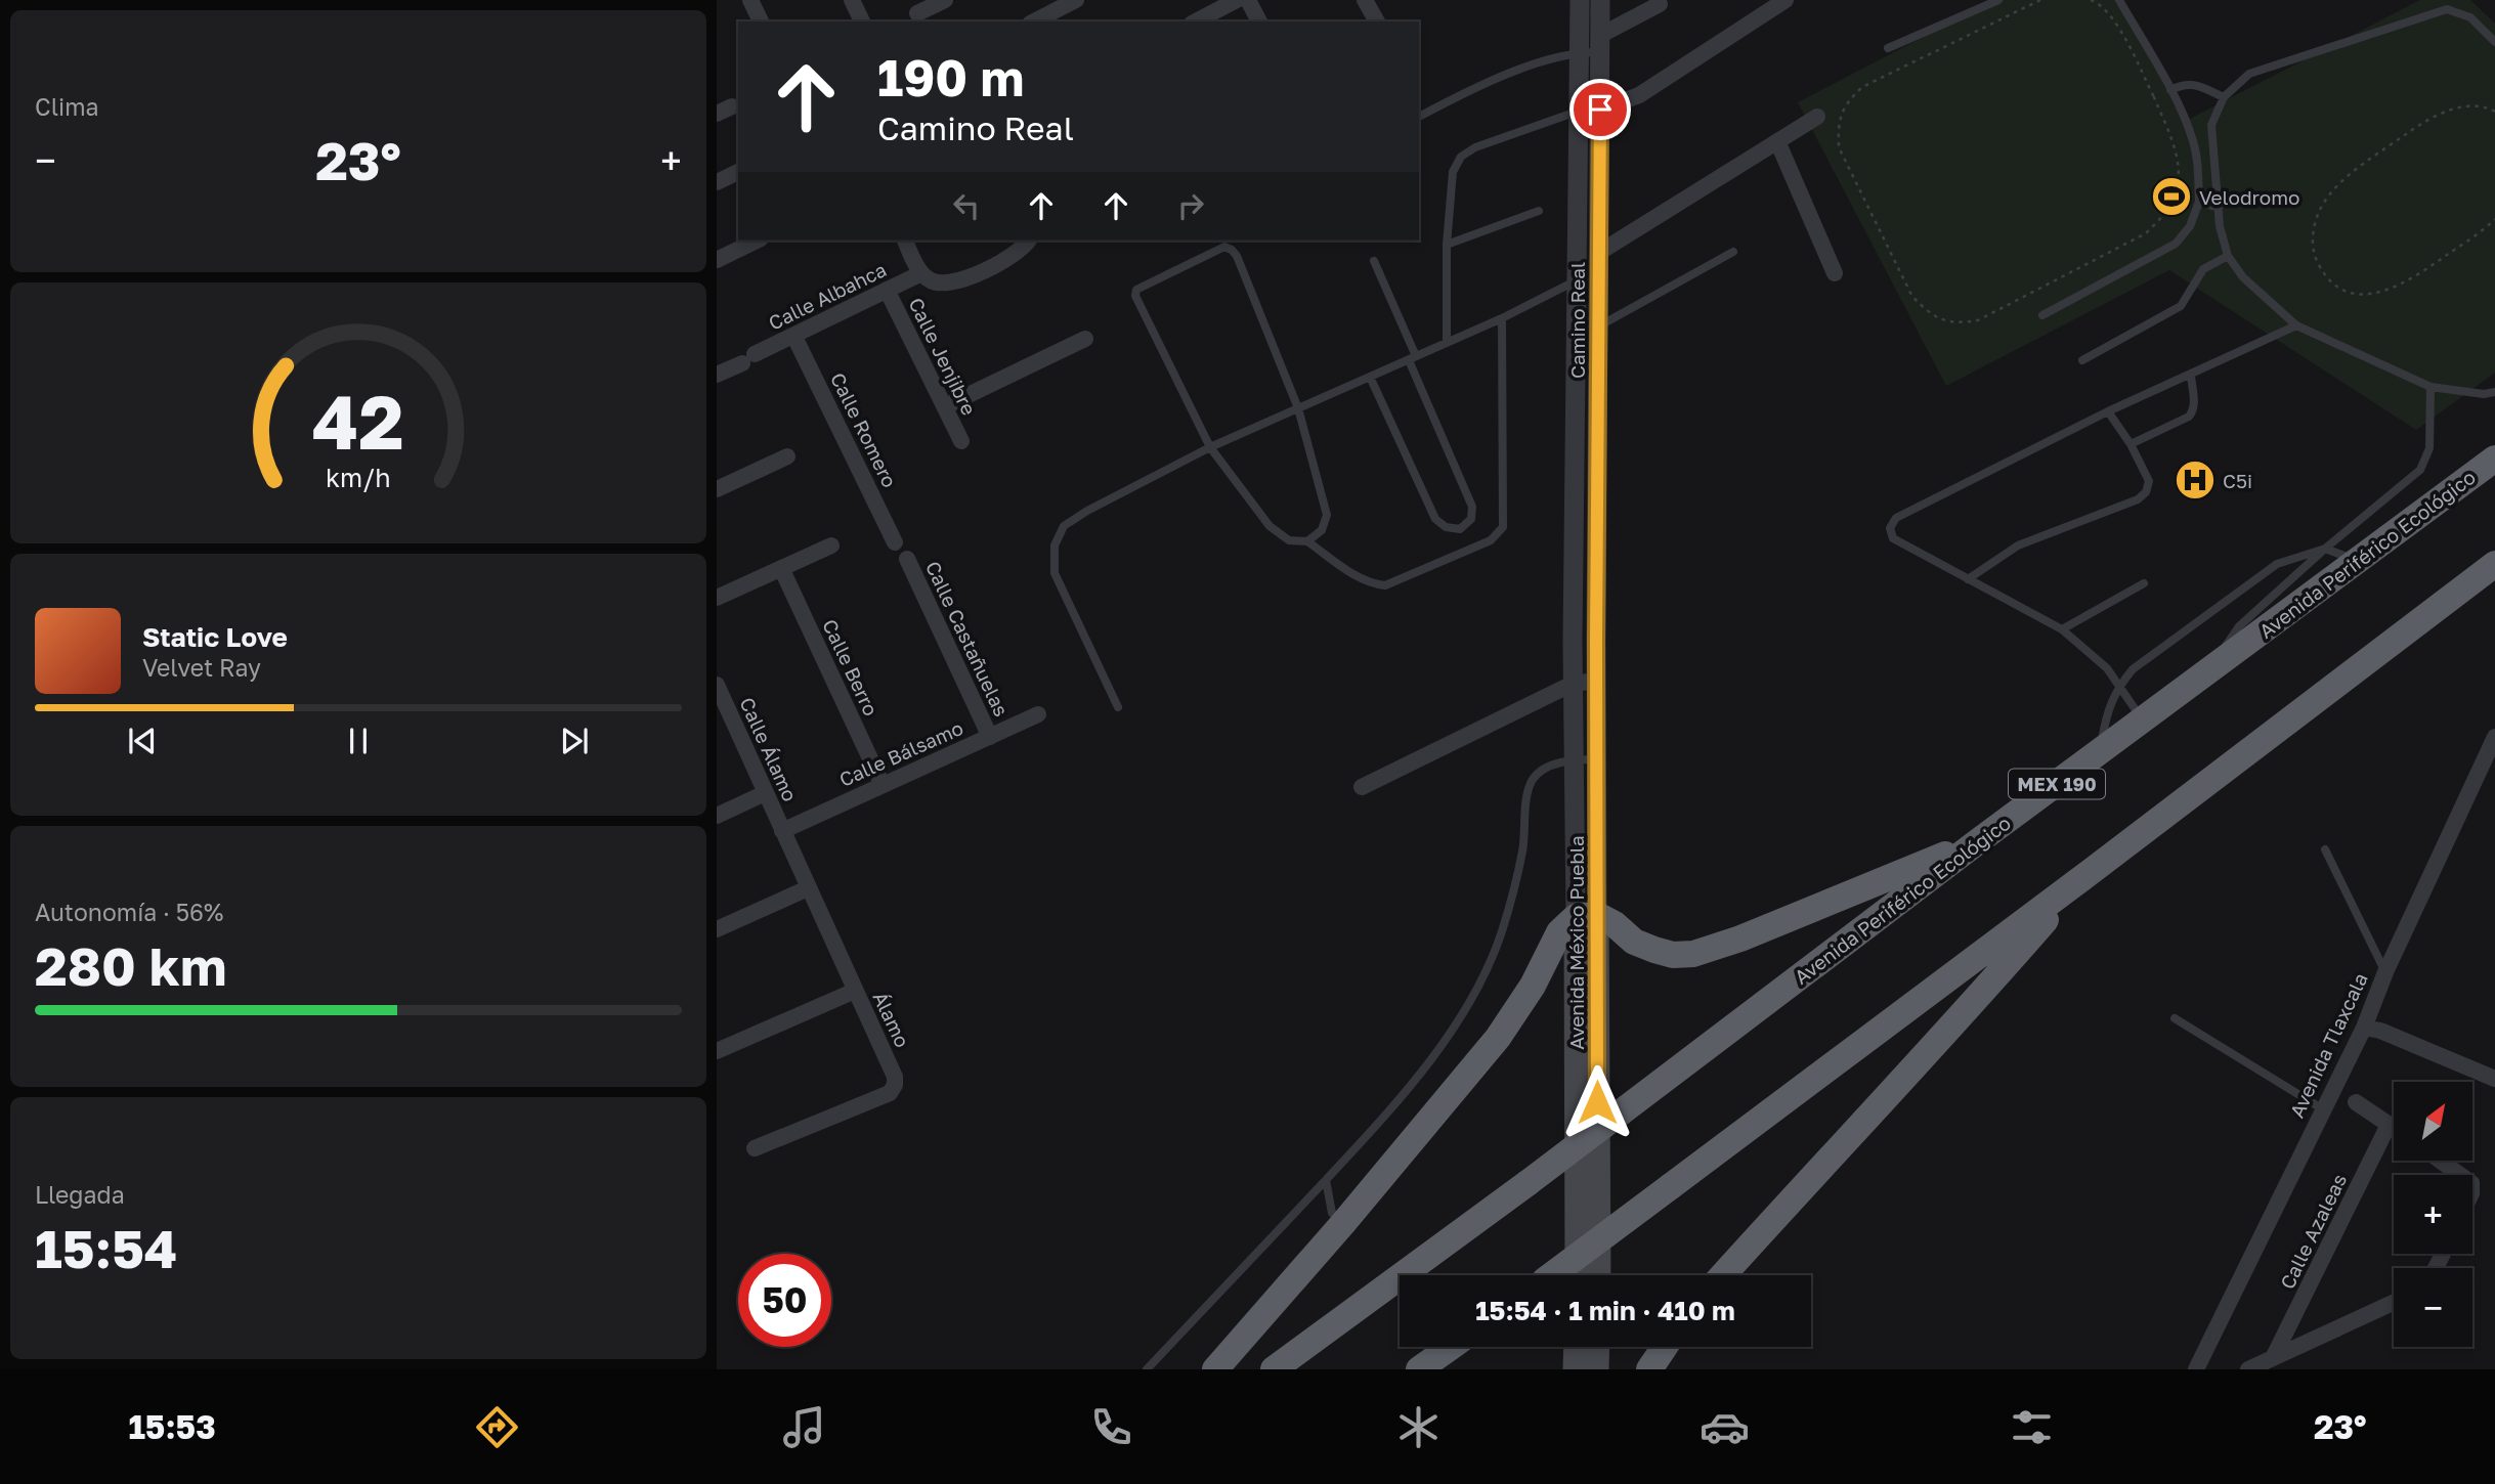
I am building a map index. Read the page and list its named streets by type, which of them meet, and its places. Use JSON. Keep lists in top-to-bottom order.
{
  "streets": {
    "highway": ["Avenida Periférico Ecológico", "MEX 190"],
    "main road": ["Avenida México Puebla"],
    "street": [
      "Calle Albahca",
      "Camino Real",
      "Calle Jenjibre",
      "Calle Romero",
      "Calle Castañuelas",
      "Calle Berro",
      "Calle Álamo",
      "Calle Bálsamo",
      "Álamo",
      "Avenida Tlaxcala",
      "Calle Azaleas"
    ]
  },
  "crossings": [
    ["Calle Albahca", "Calle Jenjibre"],
    ["Calle Albahca", "Calle Romero"],
    ["Camino Real", "Avenida México Puebla"],
    ["Calle Castañuelas", "Calle Bálsamo"],
    ["Calle Berro", "Calle Bálsamo"],
    ["Calle Álamo", "Calle Bálsamo"],
    ["Calle Álamo", "Álamo"],
    ["Calle Bálsamo", "Álamo"]
  ],
  "places": {
    "sports": ["Velodromo"],
    "hospital": ["C5i"]
  },
  "north": "top right",
  "page": {
    "tile": [
      "Clima",
      ["Autonomía · 56%", "280 km"],
      ["Llegada", "15:54"]
    ],
    "turn": ["190 m", "Camino Real"],
    "heat": ["−", "23°", "+"],
    "song": ["Static Love", "Velvet Ray"],
    "map_buttons": ["+", "−"],
    "limit": "50",
    "trip": "15:54 · 1 min · 410 m",
    "tabs": ["15:53", "23°"],
    "gauge": ["42", "km/h"]
  }
}
